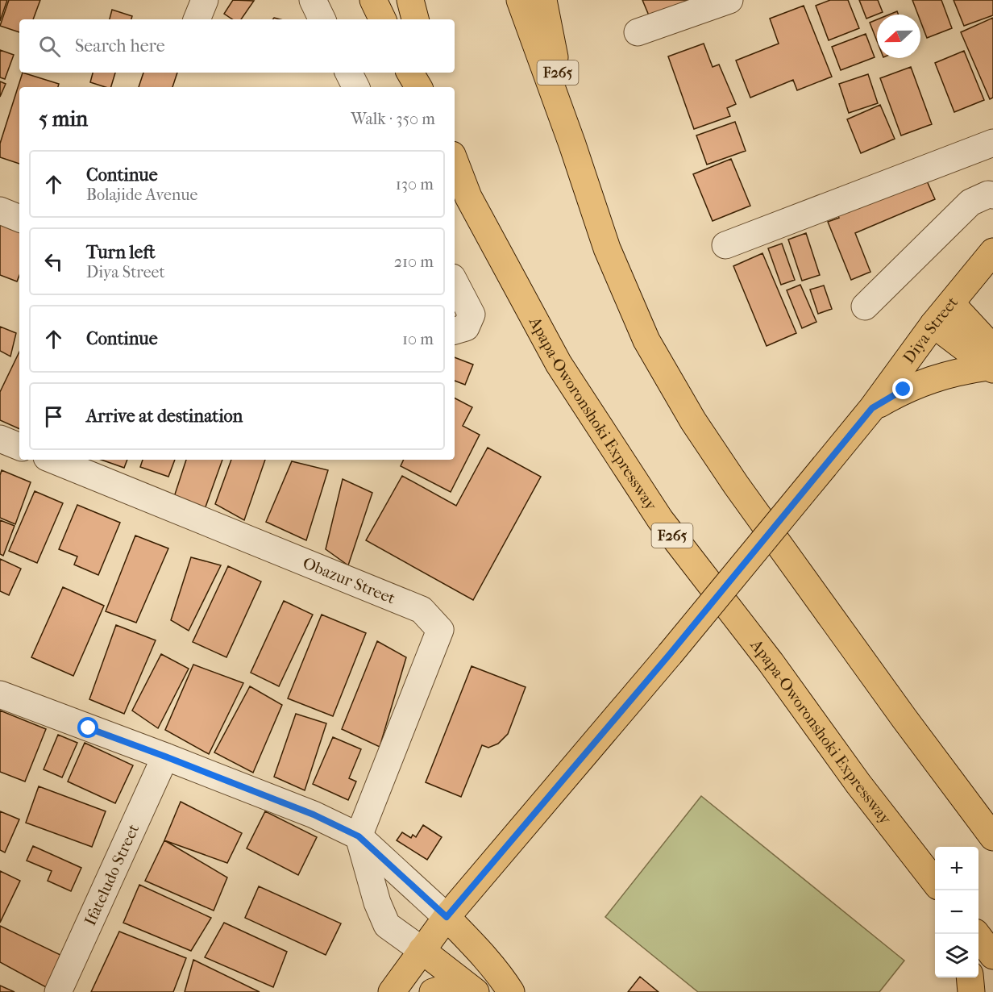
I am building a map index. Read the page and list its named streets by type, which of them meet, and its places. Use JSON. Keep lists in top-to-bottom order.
{
  "streets": {
    "main road": ["F265", "Diya Street", "Apapa-Oworonshoki Expressway"],
    "street": ["Obazur Street", "Ifateludo Street"]
  },
  "north": "left",
  "page": {
    "search": "Search here",
    "heading": ["5 min", "Walk · 350 m"],
    "list": [
      ["Continue", "Bolajide Avenue", "130 m"],
      ["Turn left", "Diya Street", "210 m"],
      ["Continue", "10 m"],
      "Arrive at destination"
    ],
    "map_buttons": ["+", "−"]
  }
}
